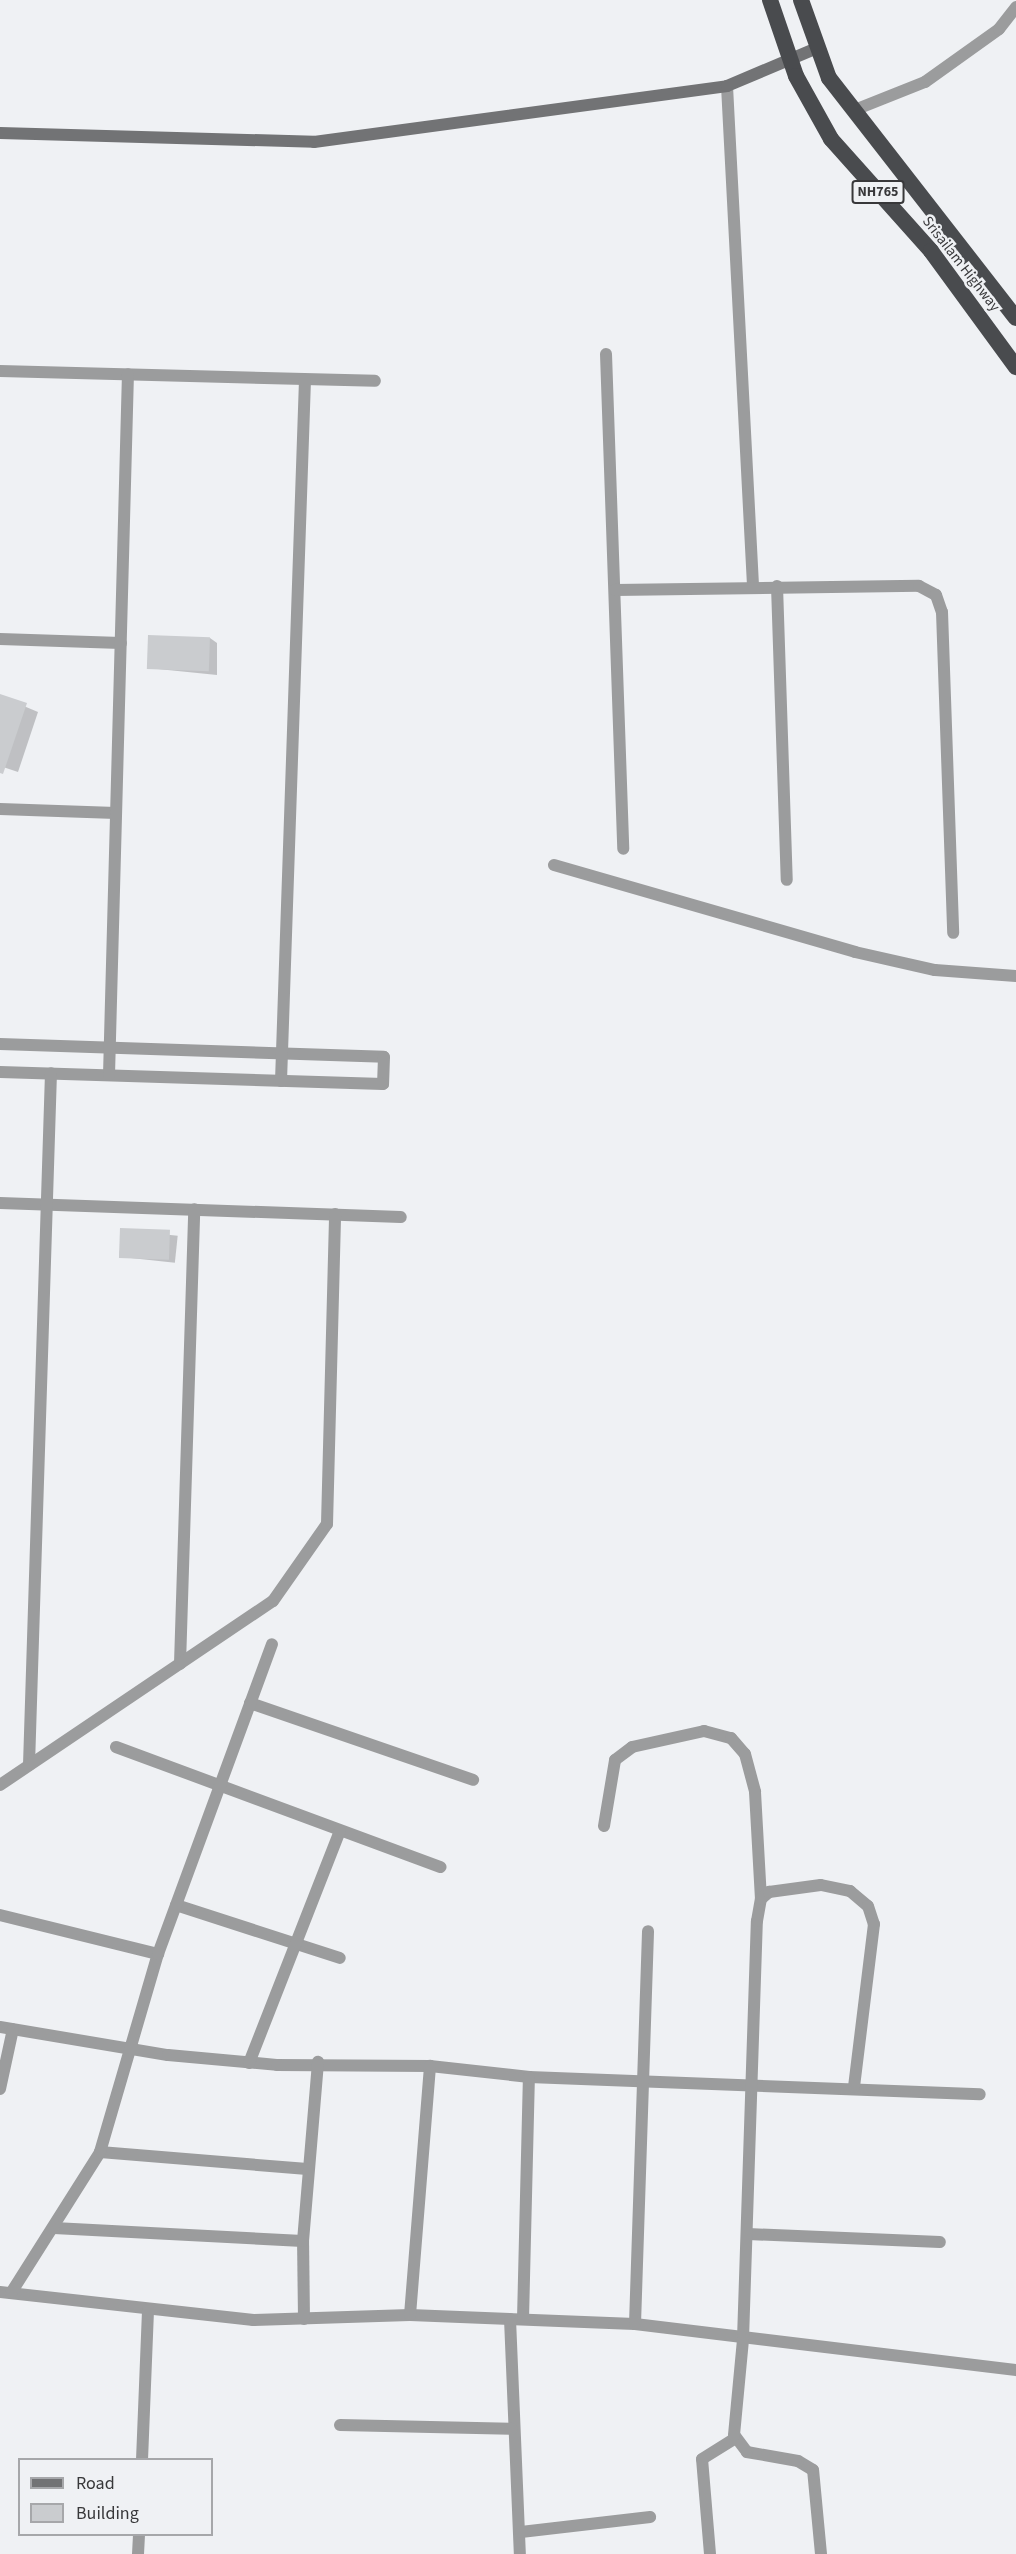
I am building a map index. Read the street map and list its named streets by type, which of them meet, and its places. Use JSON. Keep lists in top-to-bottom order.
{
  "streets": {
    "highway": ["NH765", "Srisailam Highway"]
  },
  "legend": ["Road", "Building"]
}
